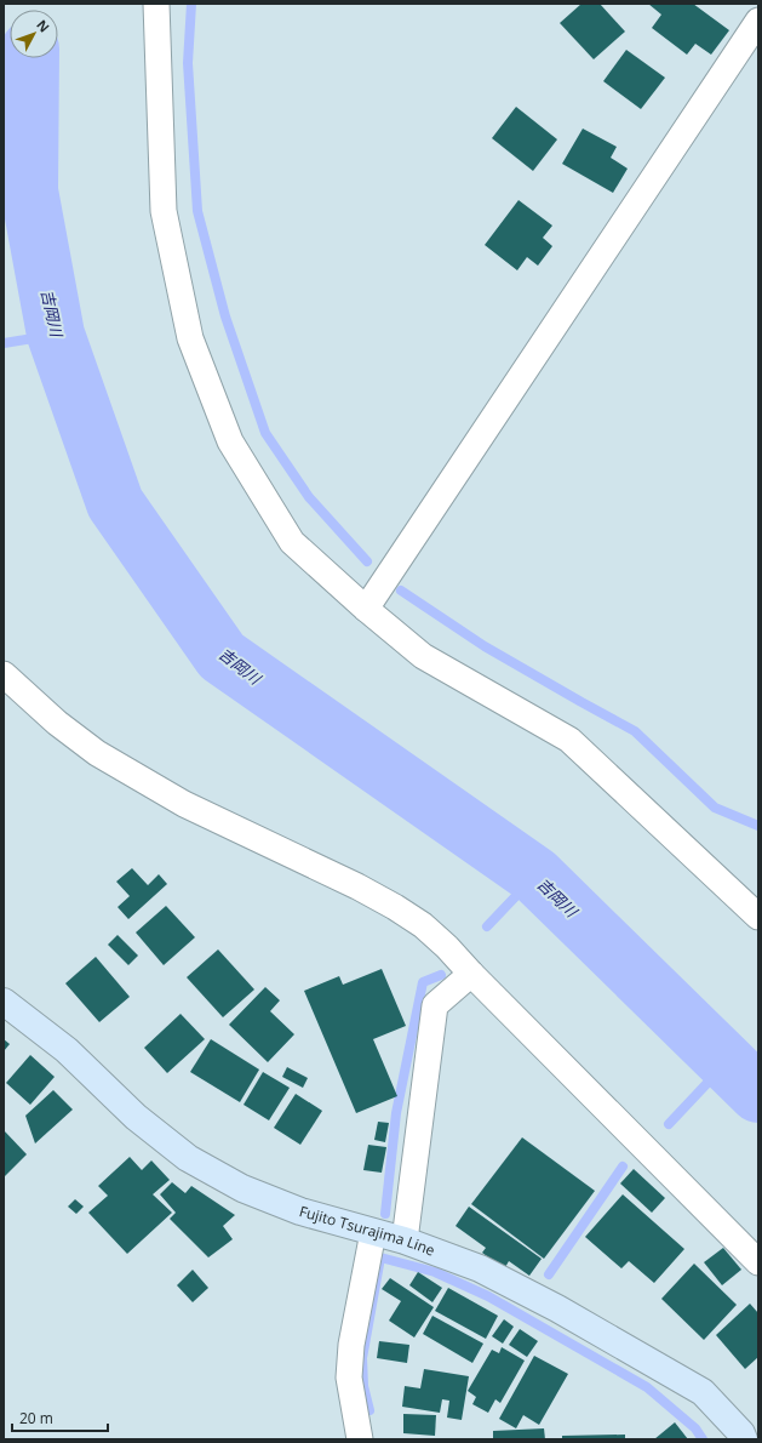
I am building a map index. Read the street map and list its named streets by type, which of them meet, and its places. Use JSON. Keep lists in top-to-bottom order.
{
  "streets": {
    "main road": ["Fujito Tsurajima Line"]
  },
  "water": ["吉岡川"],
  "scale_bar": "20 m",
  "north": "top right"
}
